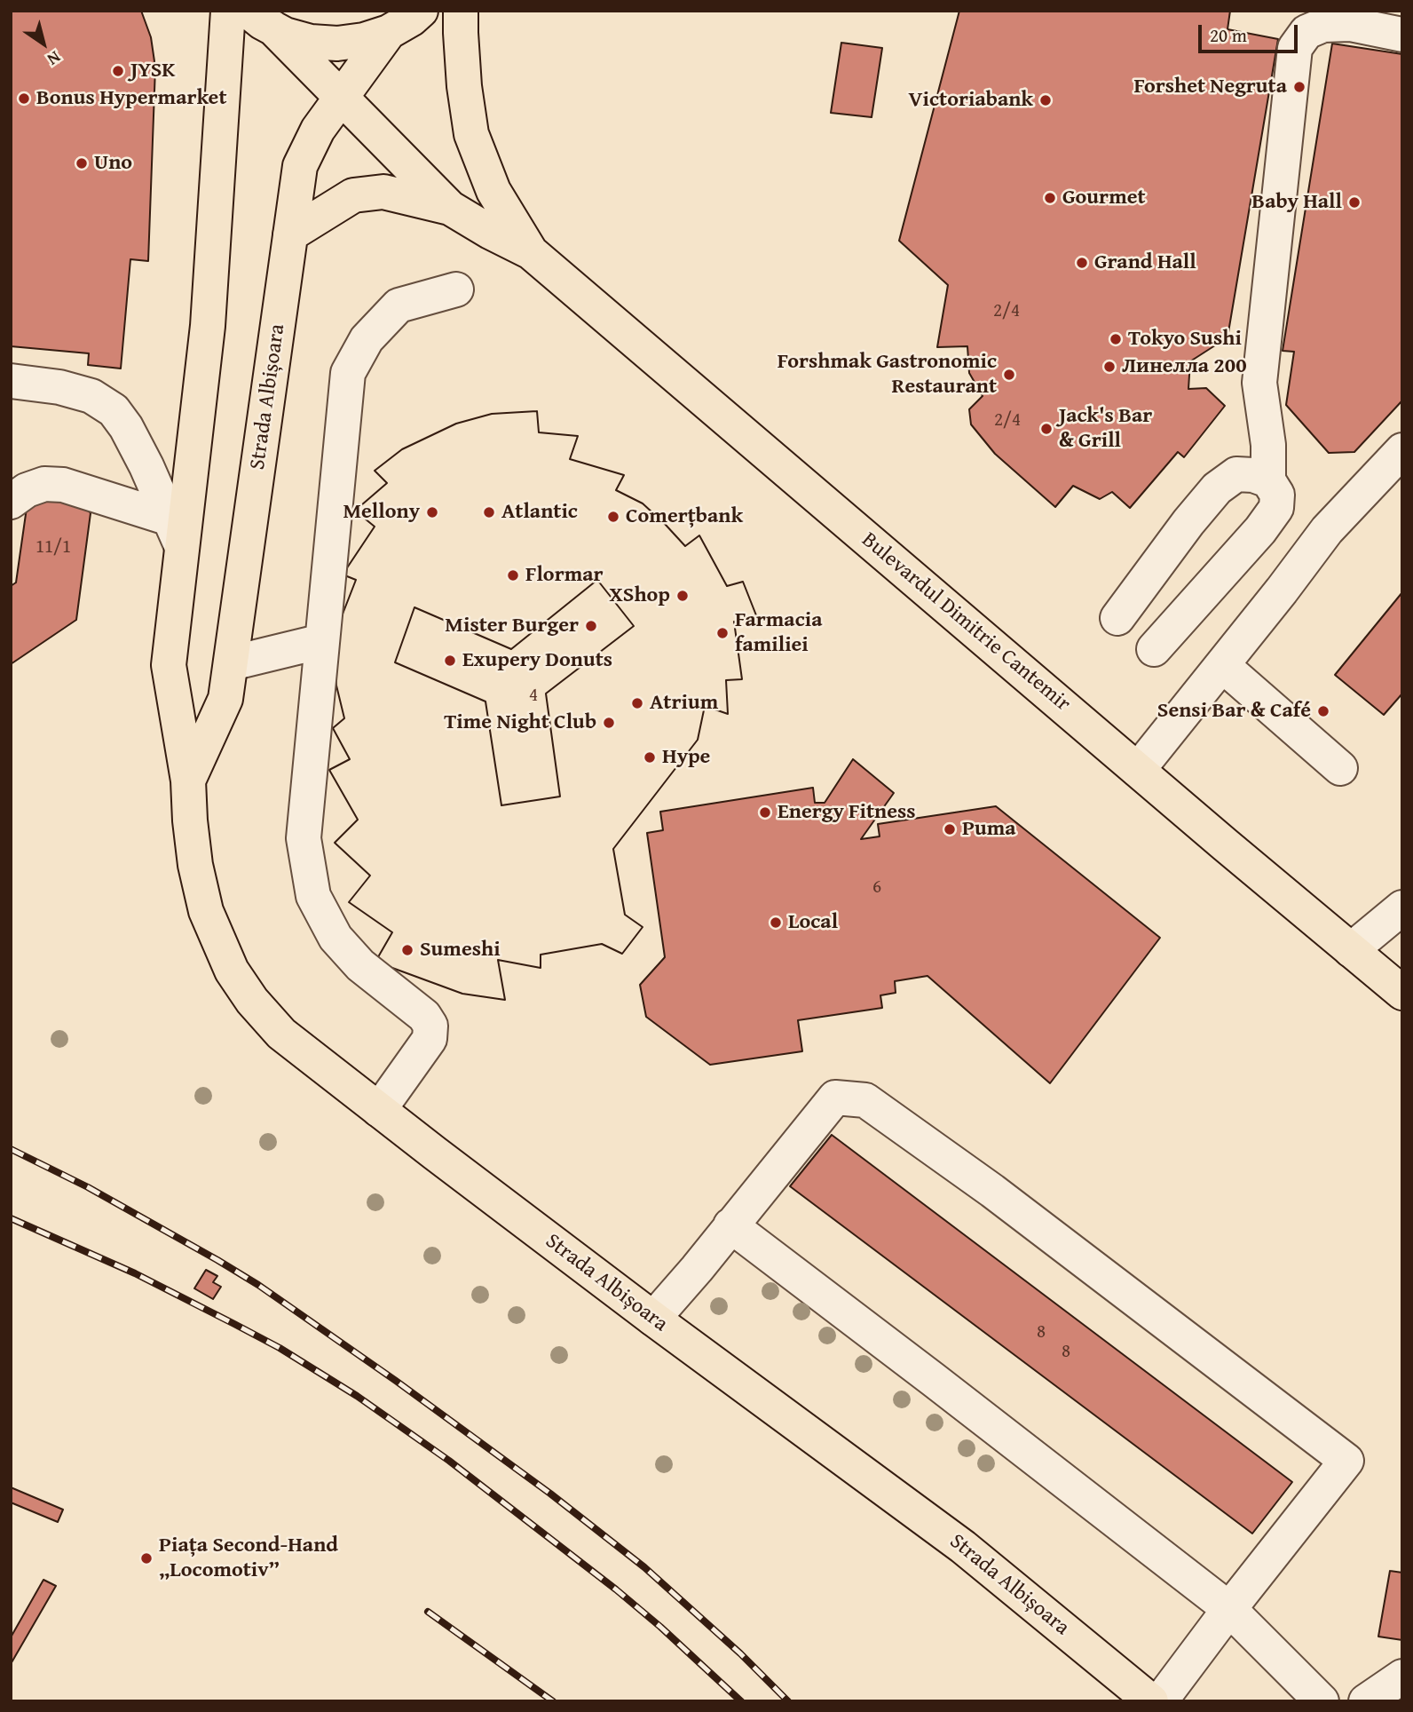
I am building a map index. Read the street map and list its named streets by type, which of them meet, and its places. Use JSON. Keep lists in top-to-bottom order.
{
  "streets": {
    "main road": ["Strada Albișoara", "Bulevardul Dimitrie Cantemir"]
  },
  "crossings": [
    ["Strada Albișoara", "Bulevardul Dimitrie Cantemir"]
  ],
  "places": [
    "JYSK",
    "Forshet Negruta",
    "Bonus Hypermarket",
    "Victoriabank",
    "Uno",
    "Gourmet",
    "Baby Hall",
    "Grand Hall",
    "Tokyo Sushi",
    "Линелла 200",
    "Forshmak Gastronomic Restaurant",
    "Jack's Bar & Grill",
    "Mellony",
    "Atlantic",
    "Comerțbank",
    "Flormar",
    "XShop",
    "Mister Burger",
    "Farmacia familiei",
    "Exupery Donuts",
    "Atrium",
    "Sensi Bar & Café",
    "Time Night Club",
    "Hype",
    "Energy Fitness",
    "Puma",
    "Local",
    "Sumeshi",
    "Piața Second-Hand „Locomotiv”"
  ],
  "house_numbers": [
    "2/4",
    "2/4",
    "11/1",
    "4",
    "6",
    "8",
    "8"
  ],
  "scale_bar": "20 m",
  "north": "bottom right"
}
